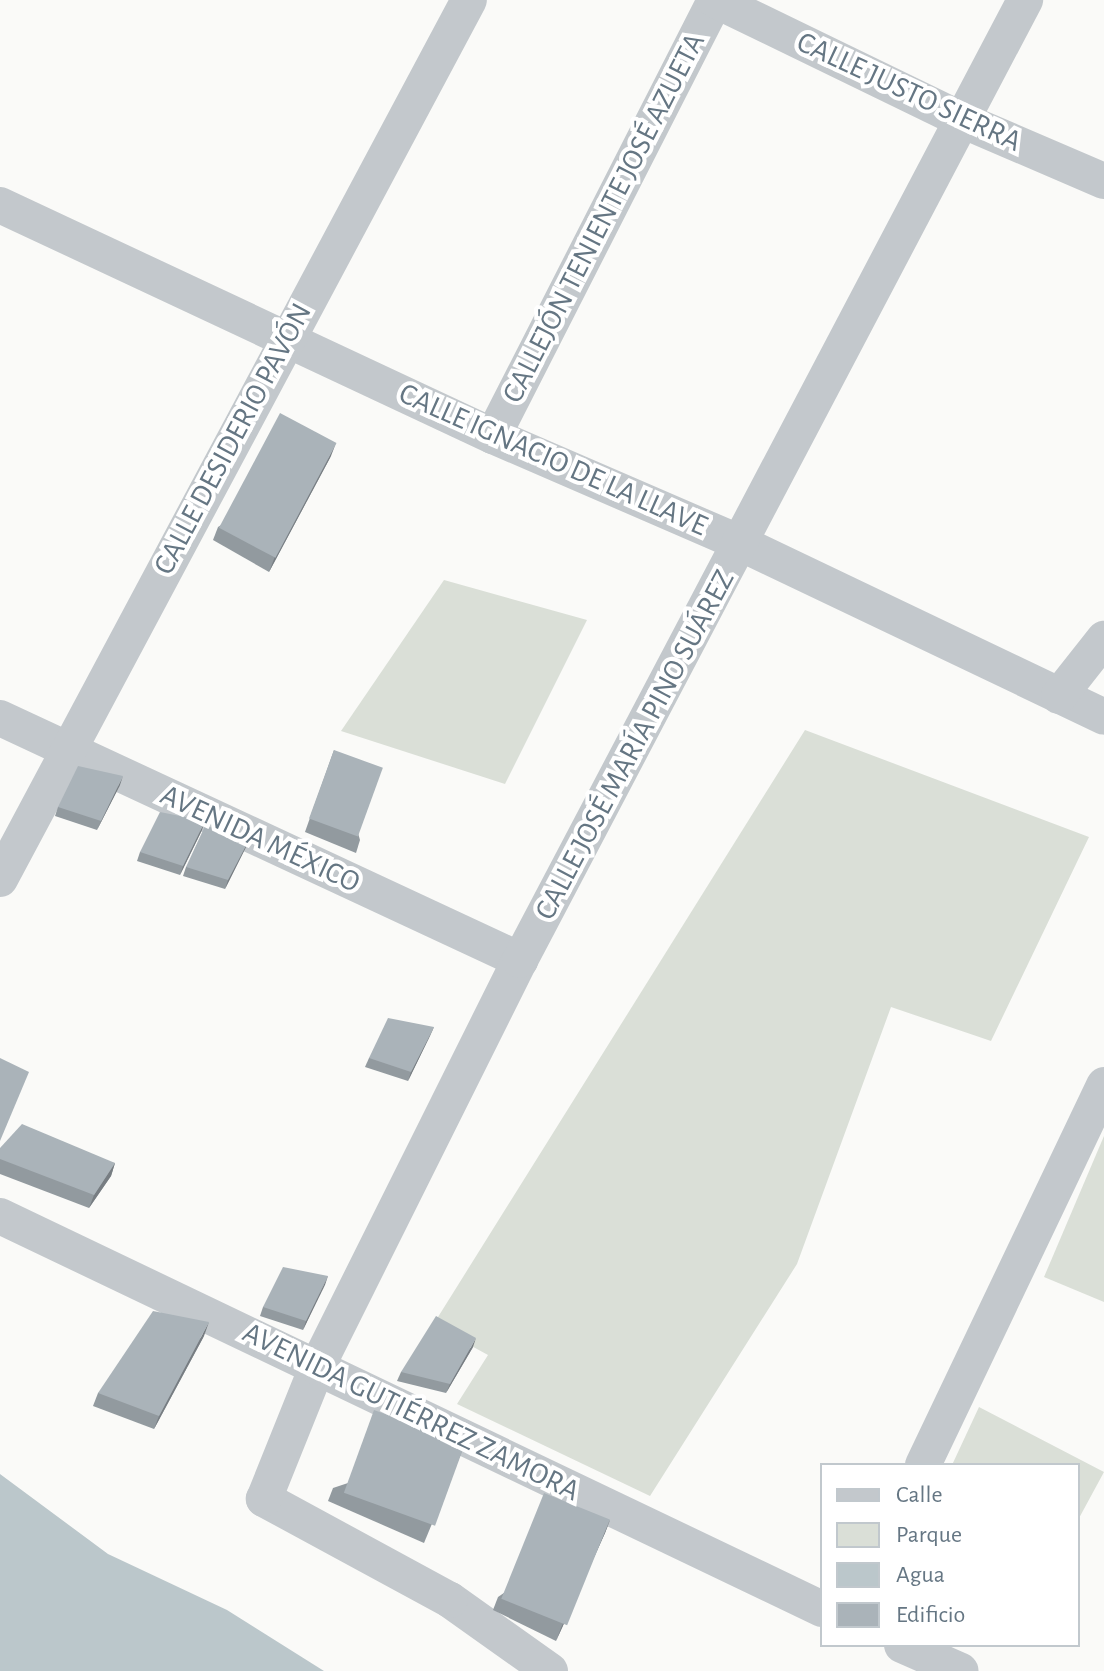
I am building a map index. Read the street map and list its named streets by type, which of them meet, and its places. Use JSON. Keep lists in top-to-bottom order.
{
  "streets": {
    "street": [
      "CALLE JUSTO SIERRA",
      "CALLEJÓN TENIENTE JOSÉ AZUETA",
      "CALLE DESIDERIO PAVÓN",
      "CALLE IGNACIO DE LA LLAVE",
      "CALLE JOSÉ MARÍA PINO SUÁREZ",
      "AVENIDA MÉXICO",
      "AVENIDA GUTIÉRREZ ZAMORA"
    ]
  },
  "crossings": [
    ["CALLE JUSTO SIERRA", "CALLEJÓN TENIENTE JOSÉ AZUETA"],
    ["CALLE JUSTO SIERRA", "CALLE JOSÉ MARÍA PINO SUÁREZ"],
    ["CALLEJÓN TENIENTE JOSÉ AZUETA", "CALLE IGNACIO DE LA LLAVE"],
    ["CALLE DESIDERIO PAVÓN", "CALLE IGNACIO DE LA LLAVE"],
    ["CALLE DESIDERIO PAVÓN", "AVENIDA MÉXICO"],
    ["CALLE IGNACIO DE LA LLAVE", "CALLE JOSÉ MARÍA PINO SUÁREZ"],
    ["CALLE JOSÉ MARÍA PINO SUÁREZ", "AVENIDA MÉXICO"],
    ["CALLE JOSÉ MARÍA PINO SUÁREZ", "AVENIDA GUTIÉRREZ ZAMORA"]
  ],
  "legend": [
    "Calle",
    "Parque",
    "Agua",
    "Edificio"
  ]
}
